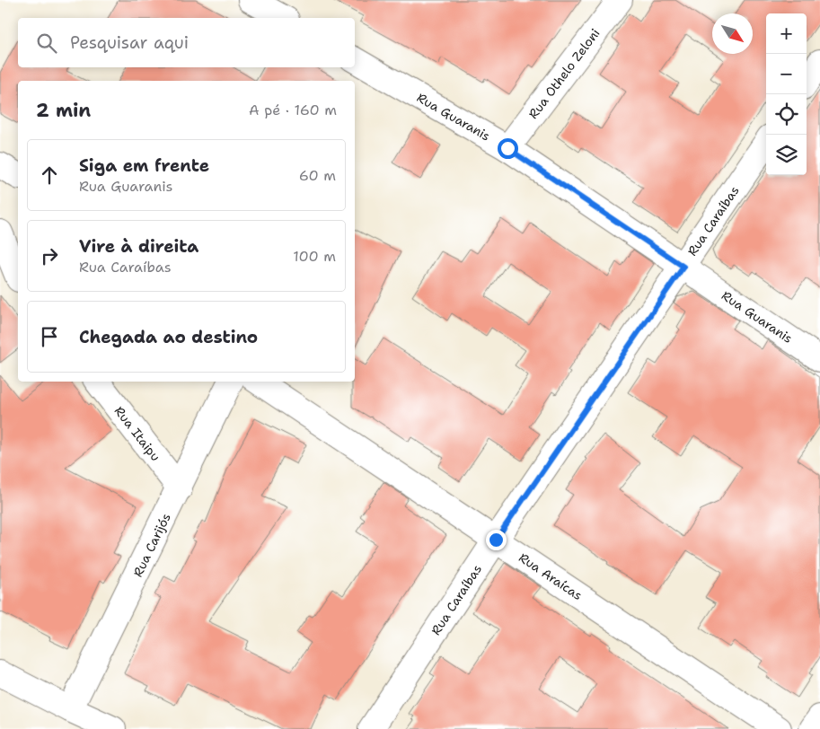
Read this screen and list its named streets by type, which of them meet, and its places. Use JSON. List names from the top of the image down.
{
  "streets": {
    "street": [
      "Rua Othelo Zeloni",
      "Rua Guaranis",
      "Rua Caraíbas",
      "Rua Itaipu",
      "Rua Carijós",
      "Rua Araícas"
    ]
  },
  "crossings": [
    ["Rua Othelo Zeloni", "Rua Guaranis"],
    ["Rua Guaranis", "Rua Caraíbas"],
    ["Rua Caraíbas", "Rua Araícas"],
    ["Rua Itaipu", "Rua Carijós"]
  ],
  "north": "bottom right",
  "page": {
    "map_buttons": ["+", "−"],
    "search": "Pesquisar aqui",
    "heading": ["2 min", "A pé · 160 m"],
    "list": [
      ["Siga em frente", "Rua Guaranis", "60 m"],
      ["Vire à direita", "Rua Caraíbas", "100 m"],
      "Chegada ao destino"
    ]
  }
}
